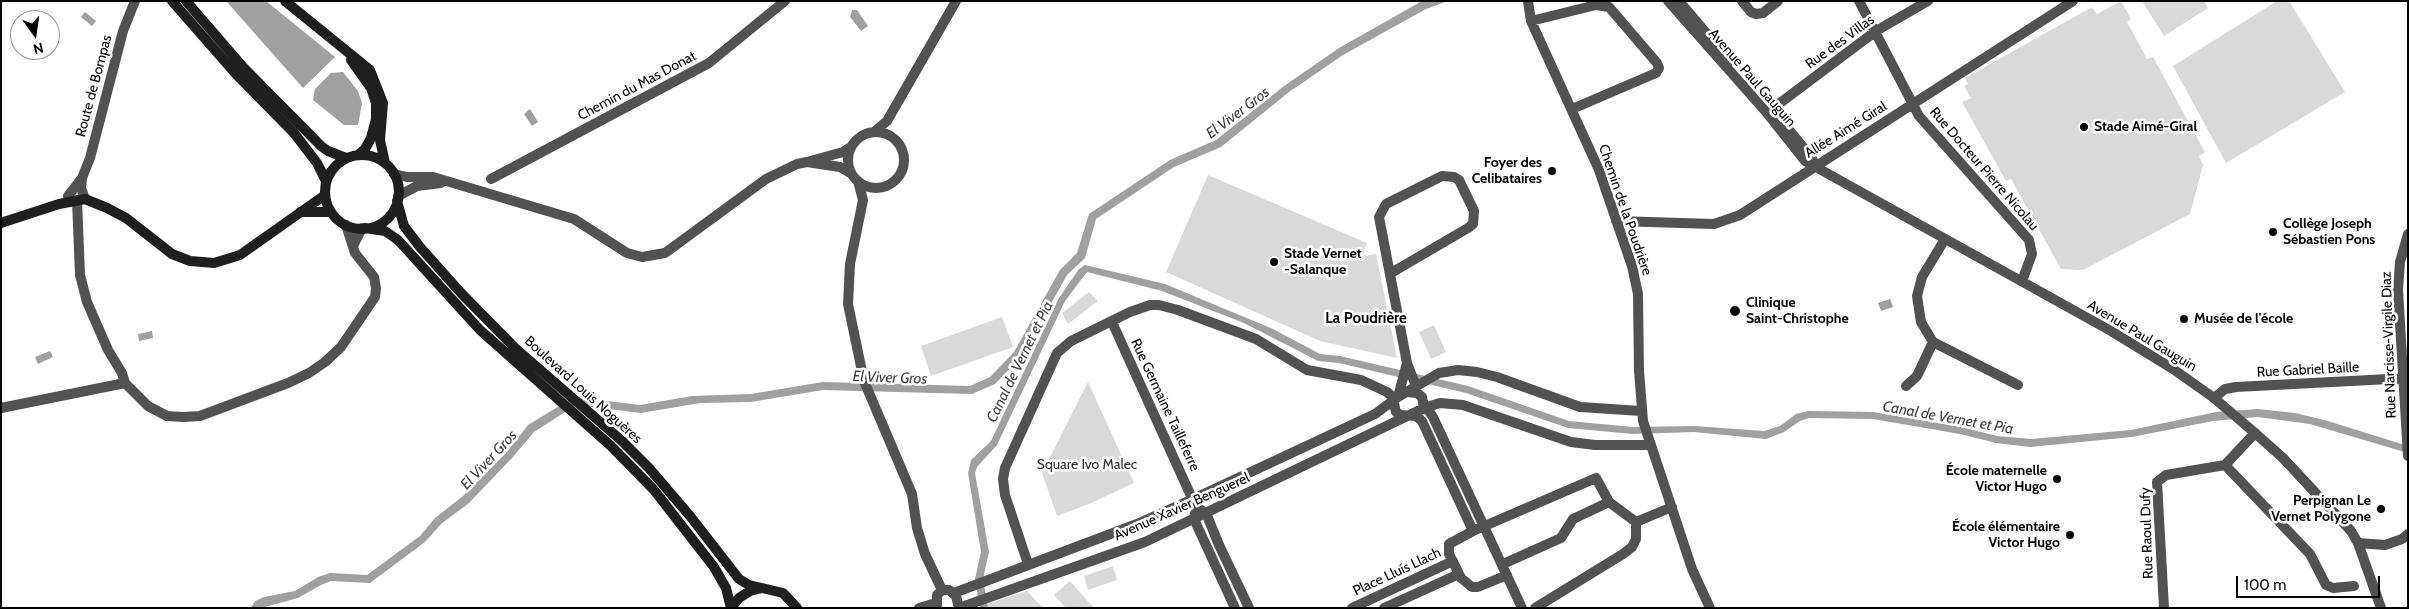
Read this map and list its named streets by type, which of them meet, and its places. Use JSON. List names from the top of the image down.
{
  "streets": {
    "main road": ["Boulevard Louis Noguères"],
    "street": [
      "Rue des Villas",
      "Avenue Paul Gauguin",
      "Route de Bompas",
      "Chemin du Mas Donat",
      "Allée Aimé Giral",
      "Rue Docteur Pierre Nicolau",
      "Chemin de la Poudrière",
      "Rue Narcisse-Virgile Diaz",
      "Rue Gabriel Baille",
      "Rue Germaine Tailleferre",
      "Avenue Xavier Benguerel",
      "Rue Raoul Dufy",
      "Place Lluís Llach"
    ]
  },
  "crossings": [
    ["Rue des Villas", "Avenue Paul Gauguin"],
    ["Rue des Villas", "Rue Docteur Pierre Nicolau"],
    ["Avenue Paul Gauguin", "Allée Aimé Giral"],
    ["Avenue Paul Gauguin", "Rue Docteur Pierre Nicolau"],
    ["Avenue Paul Gauguin", "Rue Gabriel Baille"],
    ["Allée Aimé Giral", "Rue Docteur Pierre Nicolau"],
    ["Allée Aimé Giral", "Chemin de la Poudrière"],
    ["Chemin de la Poudrière", "Avenue Xavier Benguerel"],
    ["Rue Narcisse-Virgile Diaz", "Rue Gabriel Baille"],
    ["Rue Germaine Tailleferre", "Avenue Xavier Benguerel"]
  ],
  "districts": ["La Poudrière"],
  "water": ["El Viver Gros", "Canal de Vernet et Pia"],
  "parks": ["Square Ivo Malec"],
  "places": [
    "Stade Aimé-Giral",
    "Foyer des Celibataires",
    "Collège Joseph Sébastien Pons",
    "Stade Vernet -Salanque",
    "Clinique Saint-Christophe",
    "Musée de l'école",
    "École maternelle Victor Hugo",
    "Perpignan Le Vernet Polygone",
    "École élémentaire Victor Hugo"
  ],
  "scale_bar": "100 m",
  "north": "bottom"
}
